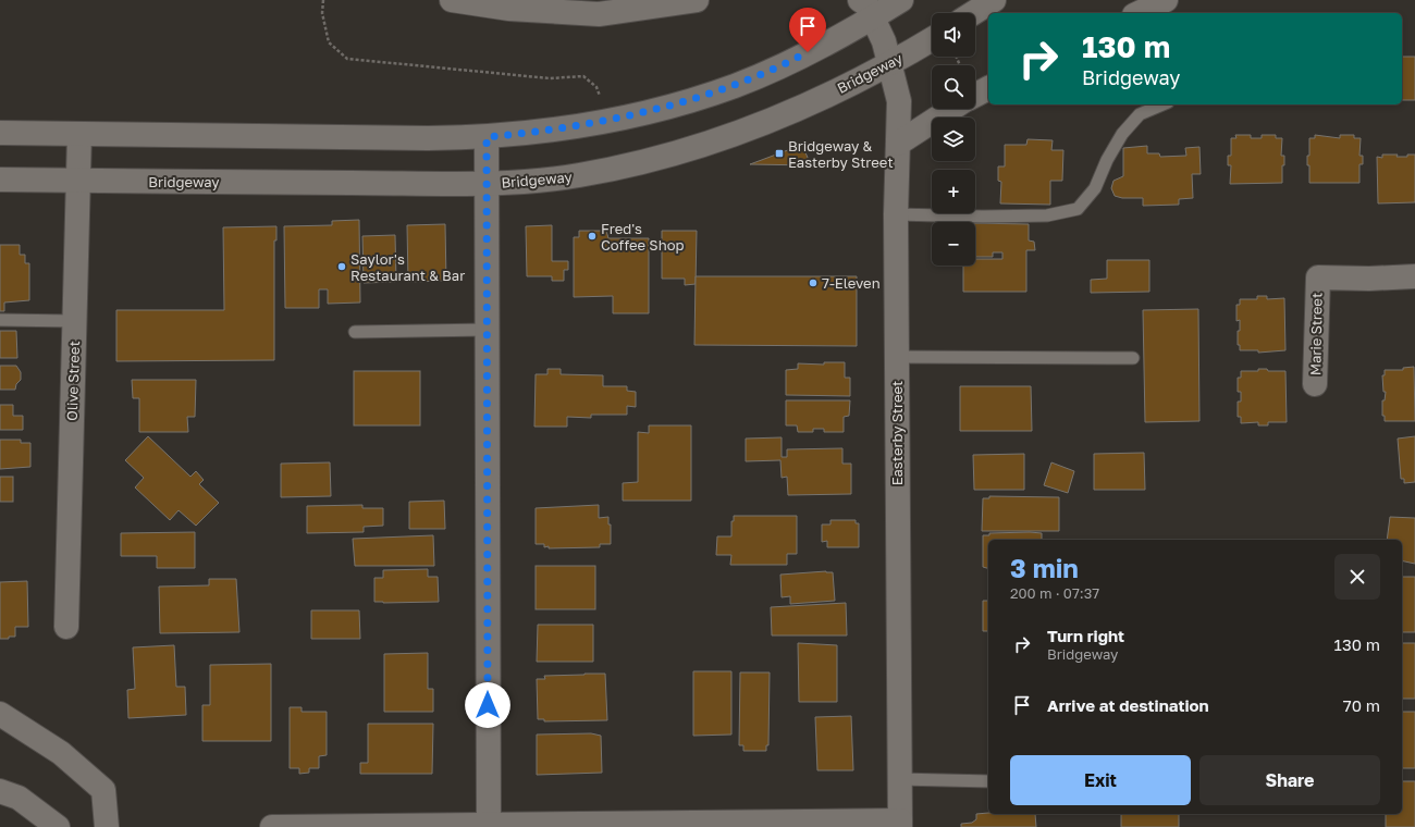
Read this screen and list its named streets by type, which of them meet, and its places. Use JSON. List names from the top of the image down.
{
  "streets": {
    "street": [
      "Bridgeway",
      "Marie Street",
      "Olive Street",
      "Easterby Street"
    ]
  },
  "crossings": [
    ["Bridgeway", "Olive Street"],
    ["Bridgeway", "Easterby Street"]
  ],
  "places": {
    "transit": ["Bridgeway & Easterby Street"],
    "other": ["Fred's Coffee Shop", "Saylor's Restaurant & Bar", "7-Eleven"]
  },
  "page": {
    "map_buttons": ["+", "−"],
    "turn": ["130 m", "Bridgeway"],
    "heading": ["3 min", "200 m · 07:37"],
    "list": [
      {
        "name": "Turn right",
        "note": "Bridgeway",
        "value": "130 m"
      },
      {
        "name": "Arrive at destination",
        "value": "70 m"
      }
    ],
    "buttons": ["Exit", "Share"]
  }
}
